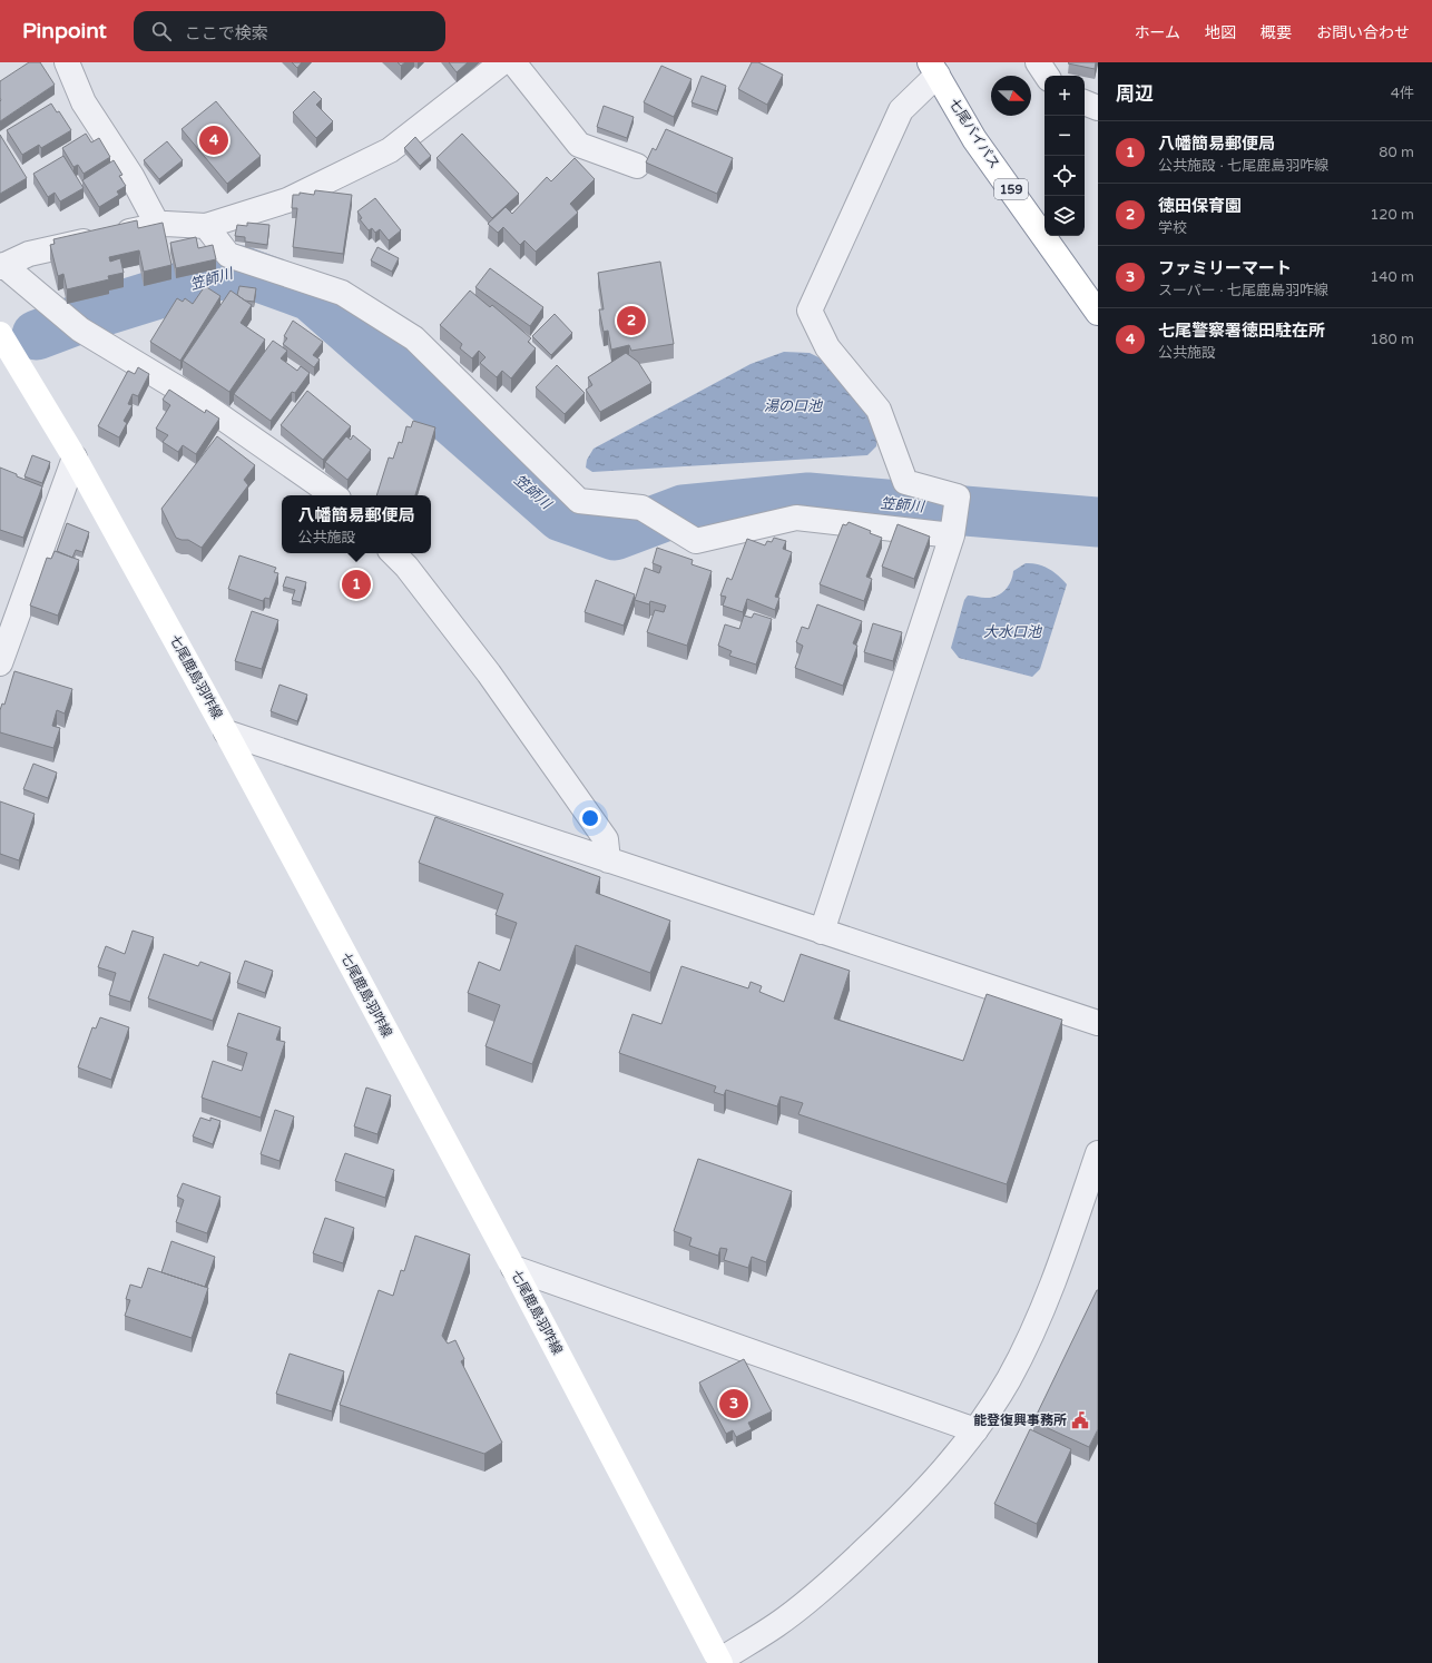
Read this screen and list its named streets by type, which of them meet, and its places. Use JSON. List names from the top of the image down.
{
  "streets": {
    "main road": ["七尾バイパス", "159", "七尾鹿島羽咋線"]
  },
  "water": ["笠師川", "湯の口池", "大水口池"],
  "places": {
    "public building": ["能登復興事務所"]
  },
  "north": "right",
  "page": {
    "header": "Pinpoint",
    "search": "ここで検索",
    "nav": [
      "ホーム",
      "地図",
      "概要",
      "お問い合わせ"
    ],
    "heading": ["周辺", "4件"],
    "map_buttons": ["+", "−"],
    "list": [
      {
        "mark": "1",
        "name": "八幡簡易郵便局",
        "note": "公共施設 · 七尾鹿島羽咋線",
        "value": "80 m"
      },
      {
        "mark": "2",
        "name": "徳田保育園",
        "note": "学校",
        "value": "120 m"
      },
      {
        "mark": "3",
        "name": "ファミリーマート",
        "note": "スーパー · 七尾鹿島羽咋線",
        "value": "140 m"
      },
      {
        "mark": "4",
        "name": "七尾警察署徳田駐在所",
        "note": "公共施設",
        "value": "180 m"
      }
    ],
    "pins": [
      "4",
      "2",
      "1",
      "3"
    ],
    "popup": ["八幡簡易郵便局", "公共施設"]
  }
}
